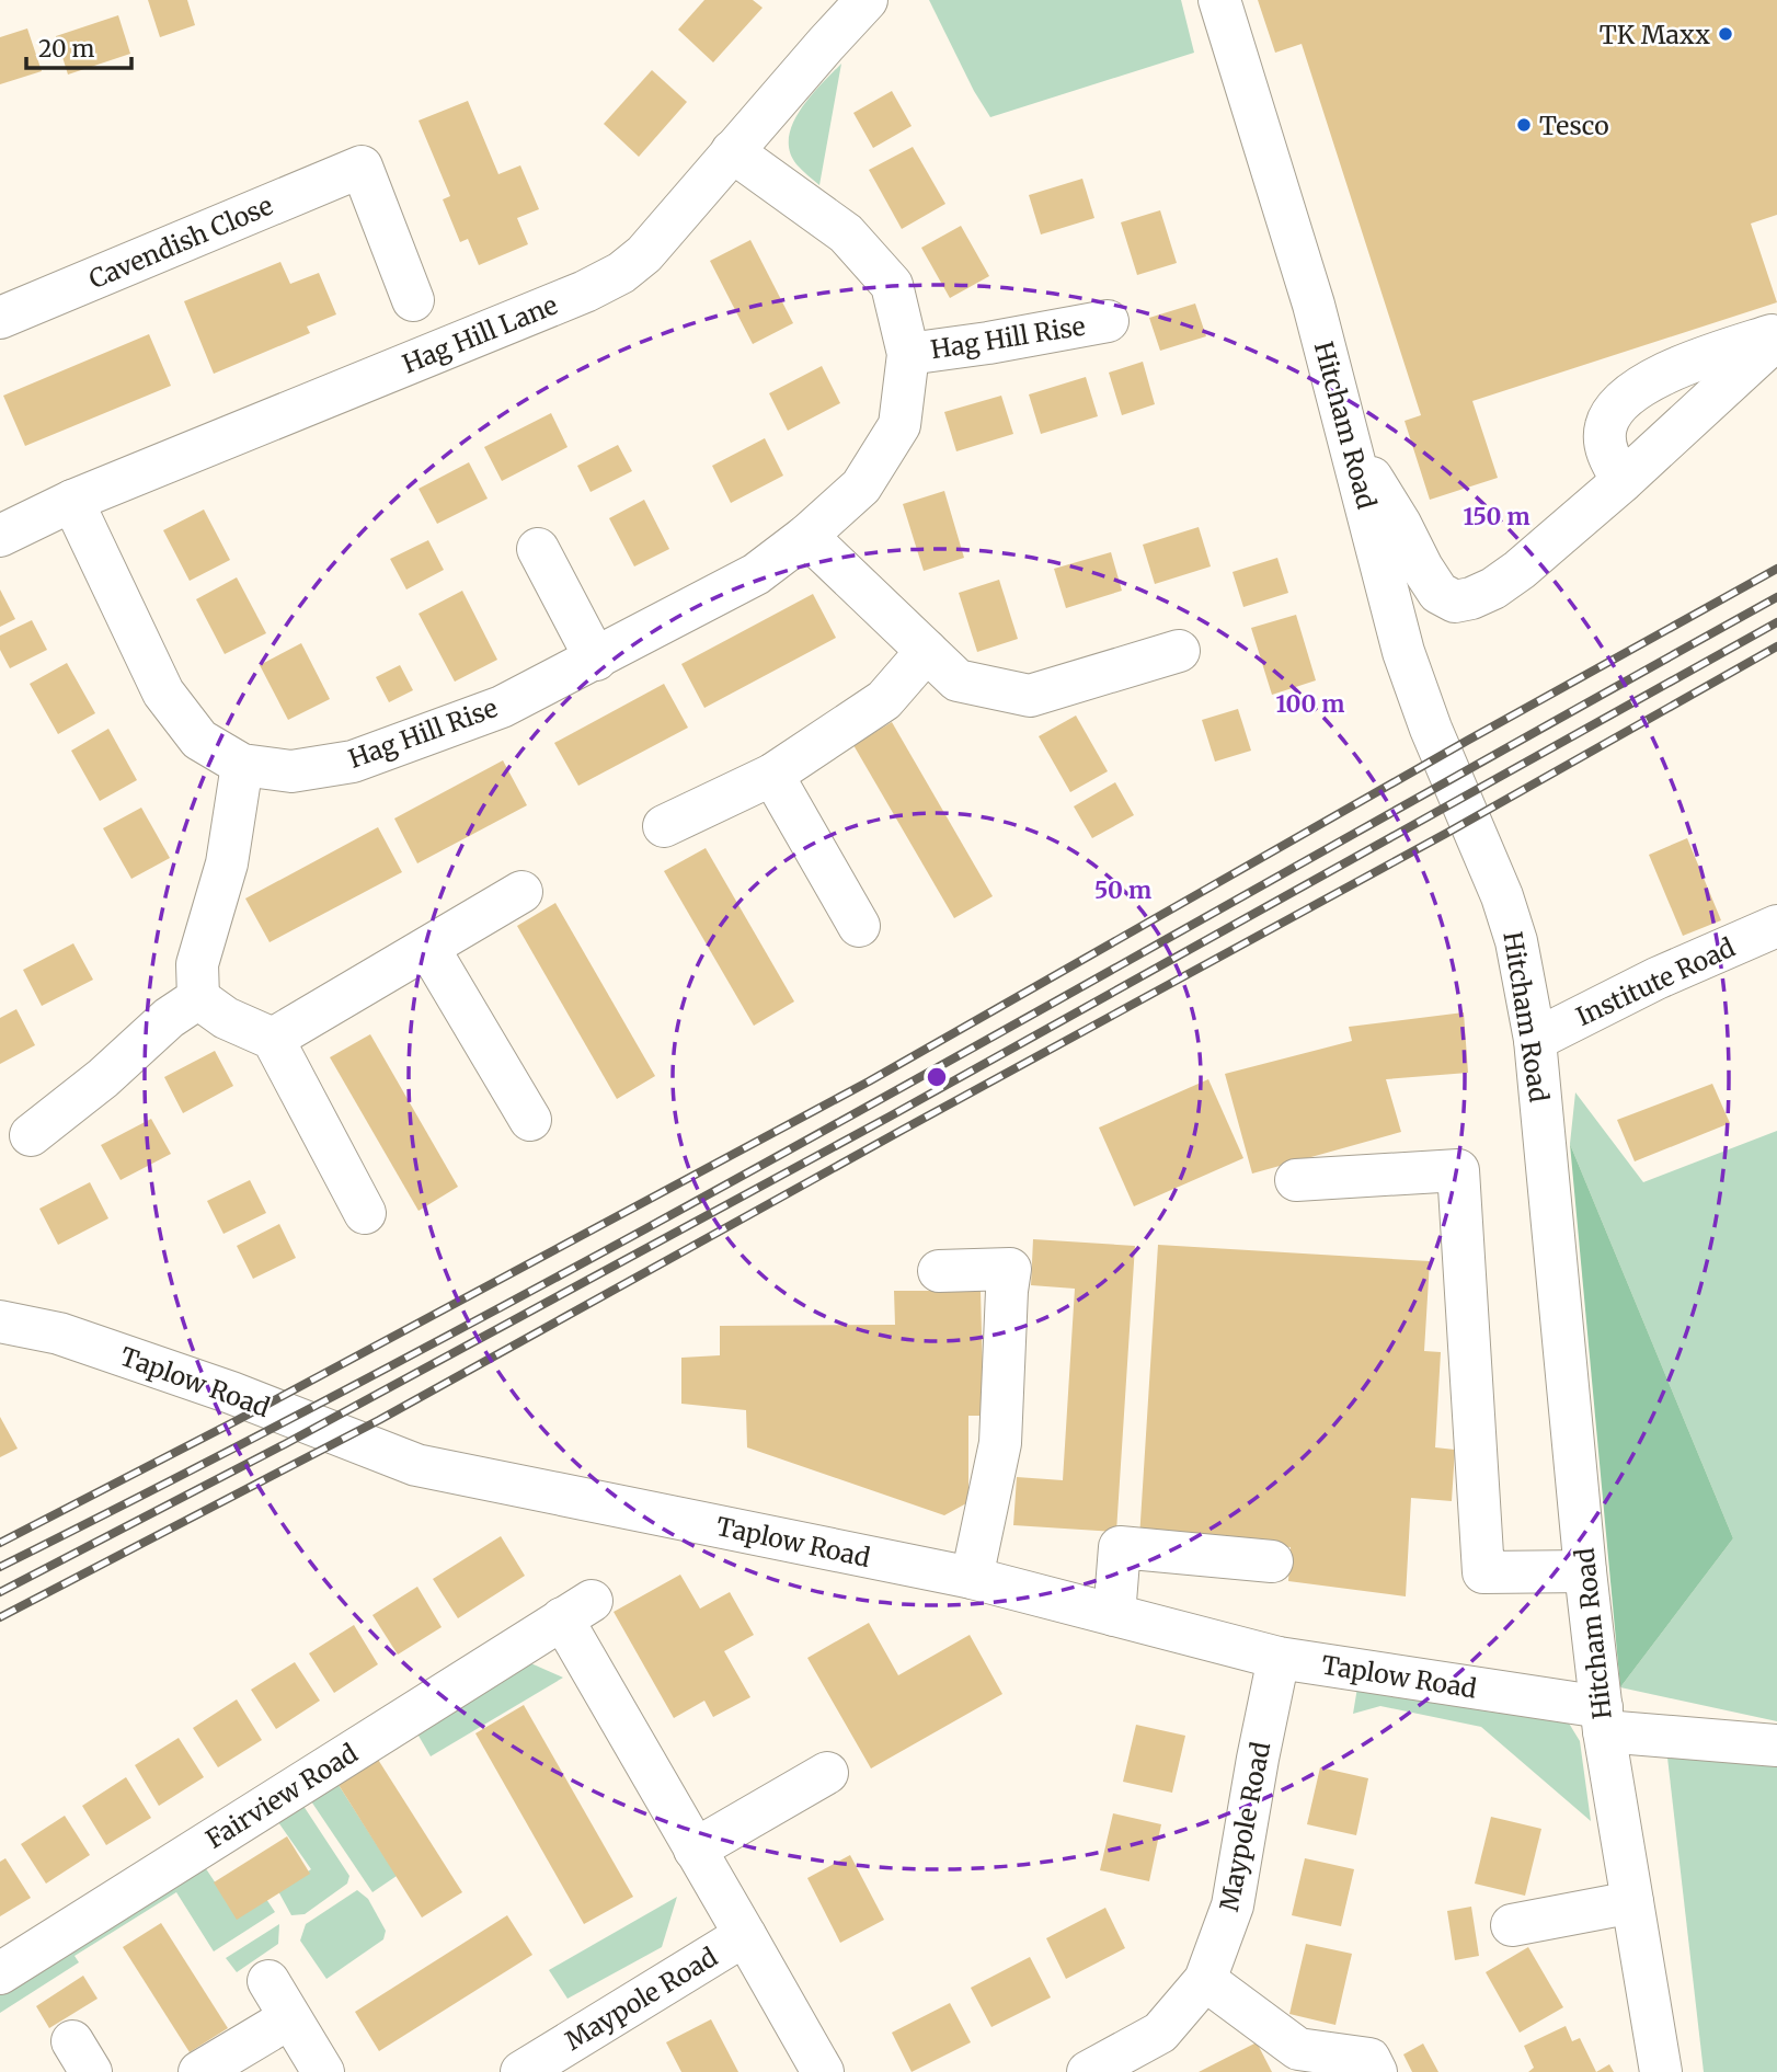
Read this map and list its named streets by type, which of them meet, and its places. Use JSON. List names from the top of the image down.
{
  "streets": {
    "street": [
      "Cavendish Close",
      "Hag Hill Lane",
      "Hag Hill Rise",
      "Hitcham Road",
      "Institute Road",
      "Taplow Road",
      "Fairview Road",
      "Maypole Road"
    ]
  },
  "crossings": [
    ["Hag Hill Lane", "Hag Hill Rise"],
    ["Hitcham Road", "Institute Road"],
    ["Hitcham Road", "Taplow Road"],
    ["Taplow Road", "Maypole Road"],
    ["Fairview Road", "Maypole Road"]
  ],
  "places": ["TK Maxx", "Tesco"],
  "scale_bar": "20 m",
  "rings": ["150 m", "100 m", "50 m"]
}
